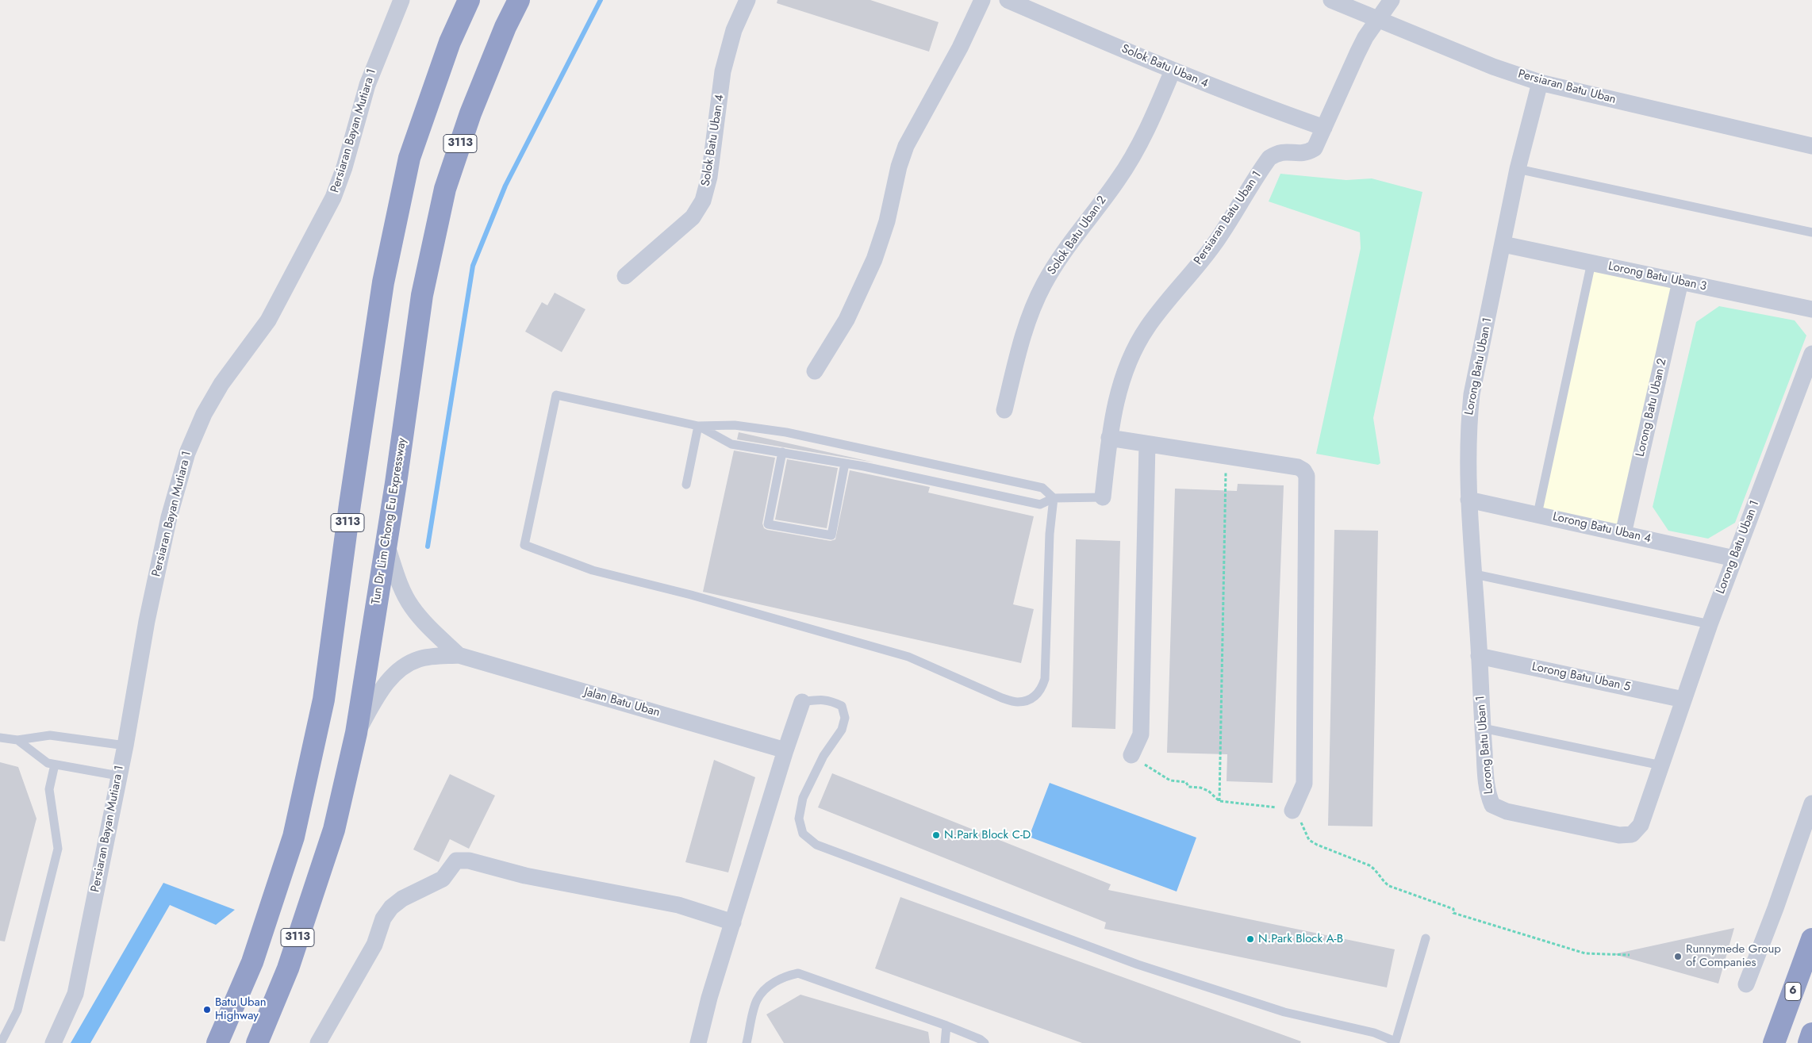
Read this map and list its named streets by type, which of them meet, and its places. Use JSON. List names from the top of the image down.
{
  "streets": {
    "highway": ["3113", "Tun Dr Lim Chong Eu Expressway", "6"],
    "street": [
      "Solok Batu Uban 4",
      "Persiaran Batu Uban",
      "Persiaran Bayan Mutiara 1",
      "Persiaran Batu Uban 1",
      "Solok Batu Uban 2",
      "Lorong Batu Uban 3",
      "Lorong Batu Uban 1",
      "Lorong Batu Uban 2",
      "Lorong Batu Uban 4",
      "Lorong Batu Uban 5",
      "Jalan Batu Uban"
    ]
  },
  "crossings": [
    ["Solok Batu Uban 4", "Persiaran Batu Uban 1"],
    ["Solok Batu Uban 4", "Solok Batu Uban 2"],
    ["Persiaran Batu Uban", "Persiaran Batu Uban 1"],
    ["Persiaran Batu Uban", "Lorong Batu Uban 1"],
    ["Lorong Batu Uban 3", "Lorong Batu Uban 1"],
    ["Lorong Batu Uban 3", "Lorong Batu Uban 2"],
    ["Lorong Batu Uban 1", "Lorong Batu Uban 4"],
    ["Lorong Batu Uban 1", "Lorong Batu Uban 5"],
    ["Lorong Batu Uban 2", "Lorong Batu Uban 4"],
    ["Tun Dr Lim Chong Eu Expressway", "Jalan Batu Uban"]
  ],
  "places": [
    "N.Park Block C-D",
    "N.Park Block A-B",
    "Runnymede Group of Companies",
    "Batu Uban Highway"
  ]
}
